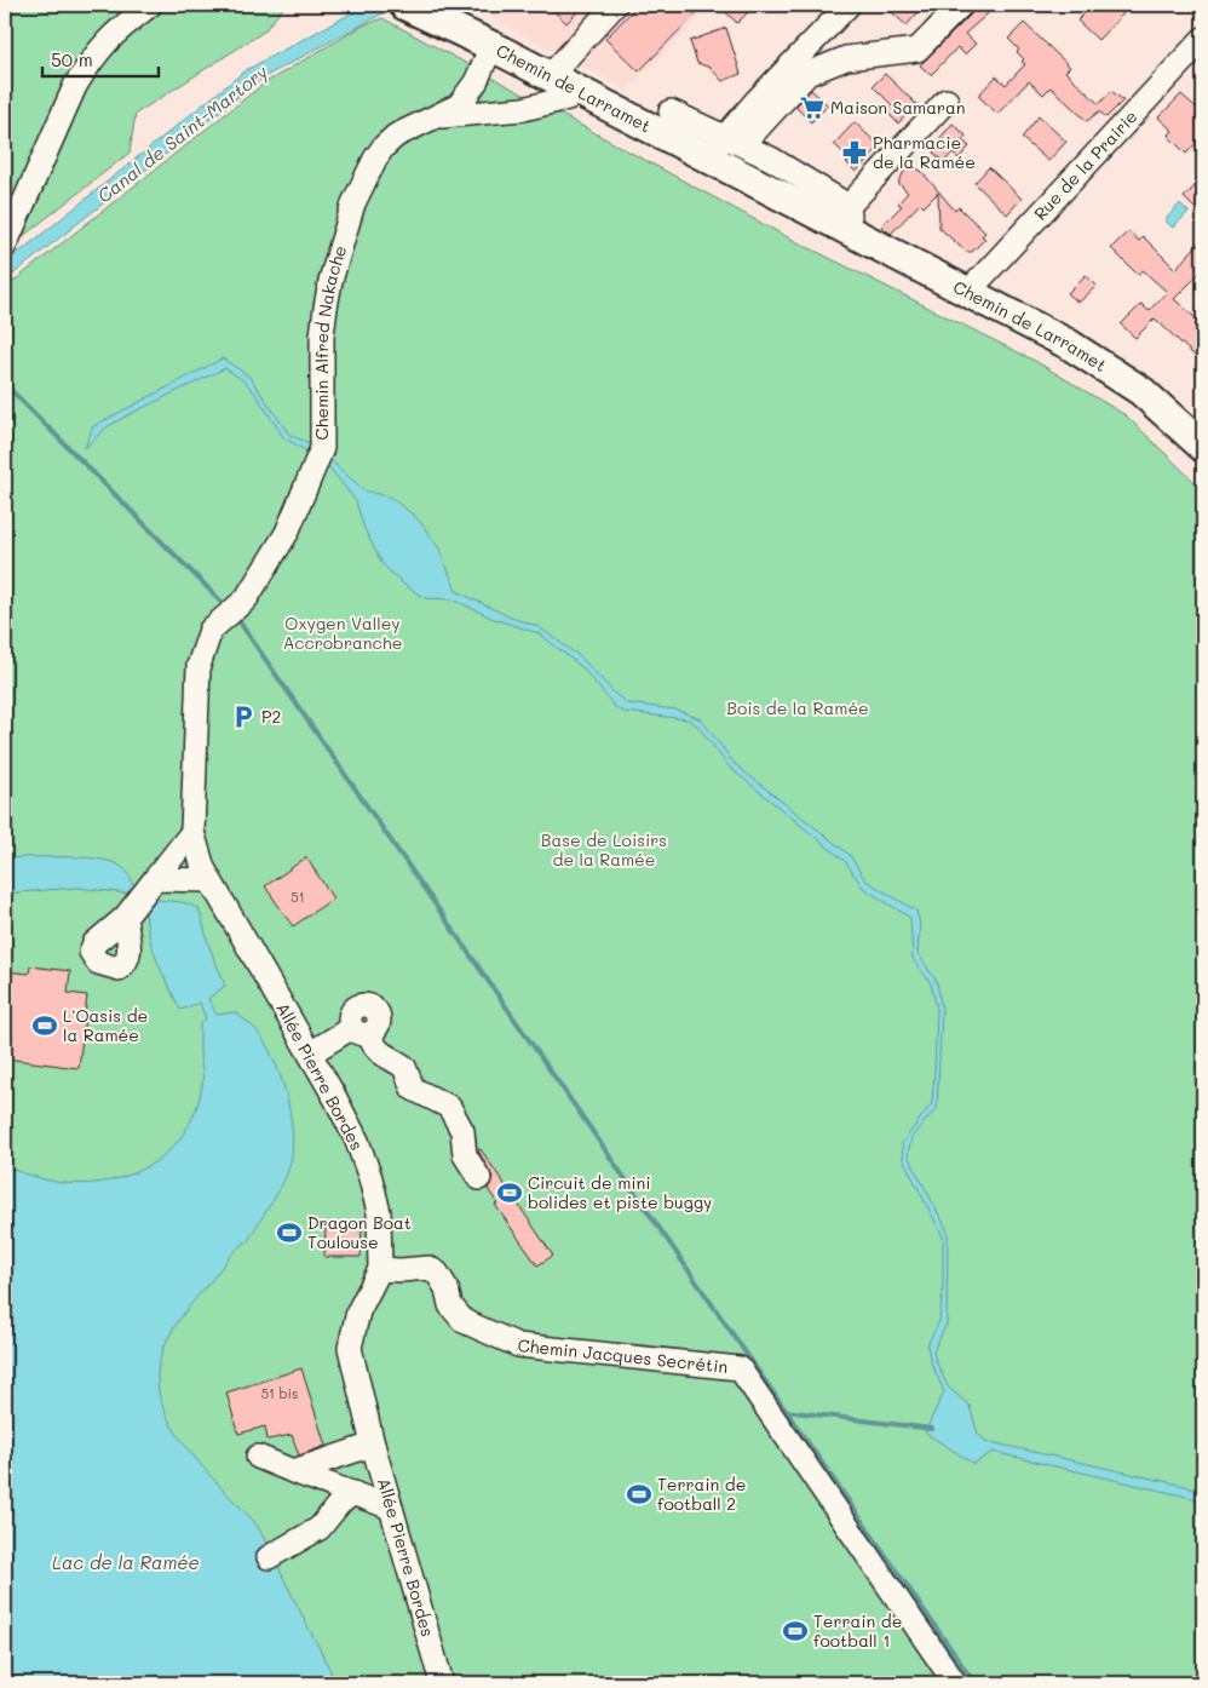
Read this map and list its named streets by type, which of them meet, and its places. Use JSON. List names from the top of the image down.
{
  "streets": {
    "main road": ["Chemin de Larramet"],
    "street": [
      "Rue de la Prairie",
      "Chemin Alfred Nakache",
      "Allée Pierre Bordes",
      "Chemin Jacques Secrétin"
    ]
  },
  "crossings": [
    ["Chemin de Larramet", "Rue de la Prairie"],
    ["Chemin de Larramet", "Chemin Alfred Nakache"],
    ["Chemin Alfred Nakache", "Allée Pierre Bordes"],
    ["Allée Pierre Bordes", "Chemin Jacques Secrétin"]
  ],
  "water": ["Canal de Saint-Martory", "Lac de la Ramée"],
  "parks": ["Oxygen Valley Accrobranche", "Bois de la Ramée", "Base de Loisirs de la Ramée"],
  "places": {
    "supermarket": ["Maison Samaran"],
    "pharmacy": ["Pharmacie de la Ramée"],
    "parking": ["P2"],
    "sports": [
      "L'Oasis de la Ramée",
      "Circuit de mini bolides et piste buggy",
      "Dragon Boat Toulouse",
      "Terrain de football 2",
      "Terrain de football 1"
    ]
  },
  "house_numbers": ["51", "51 bis"],
  "scale_bar": "50 m"
}
